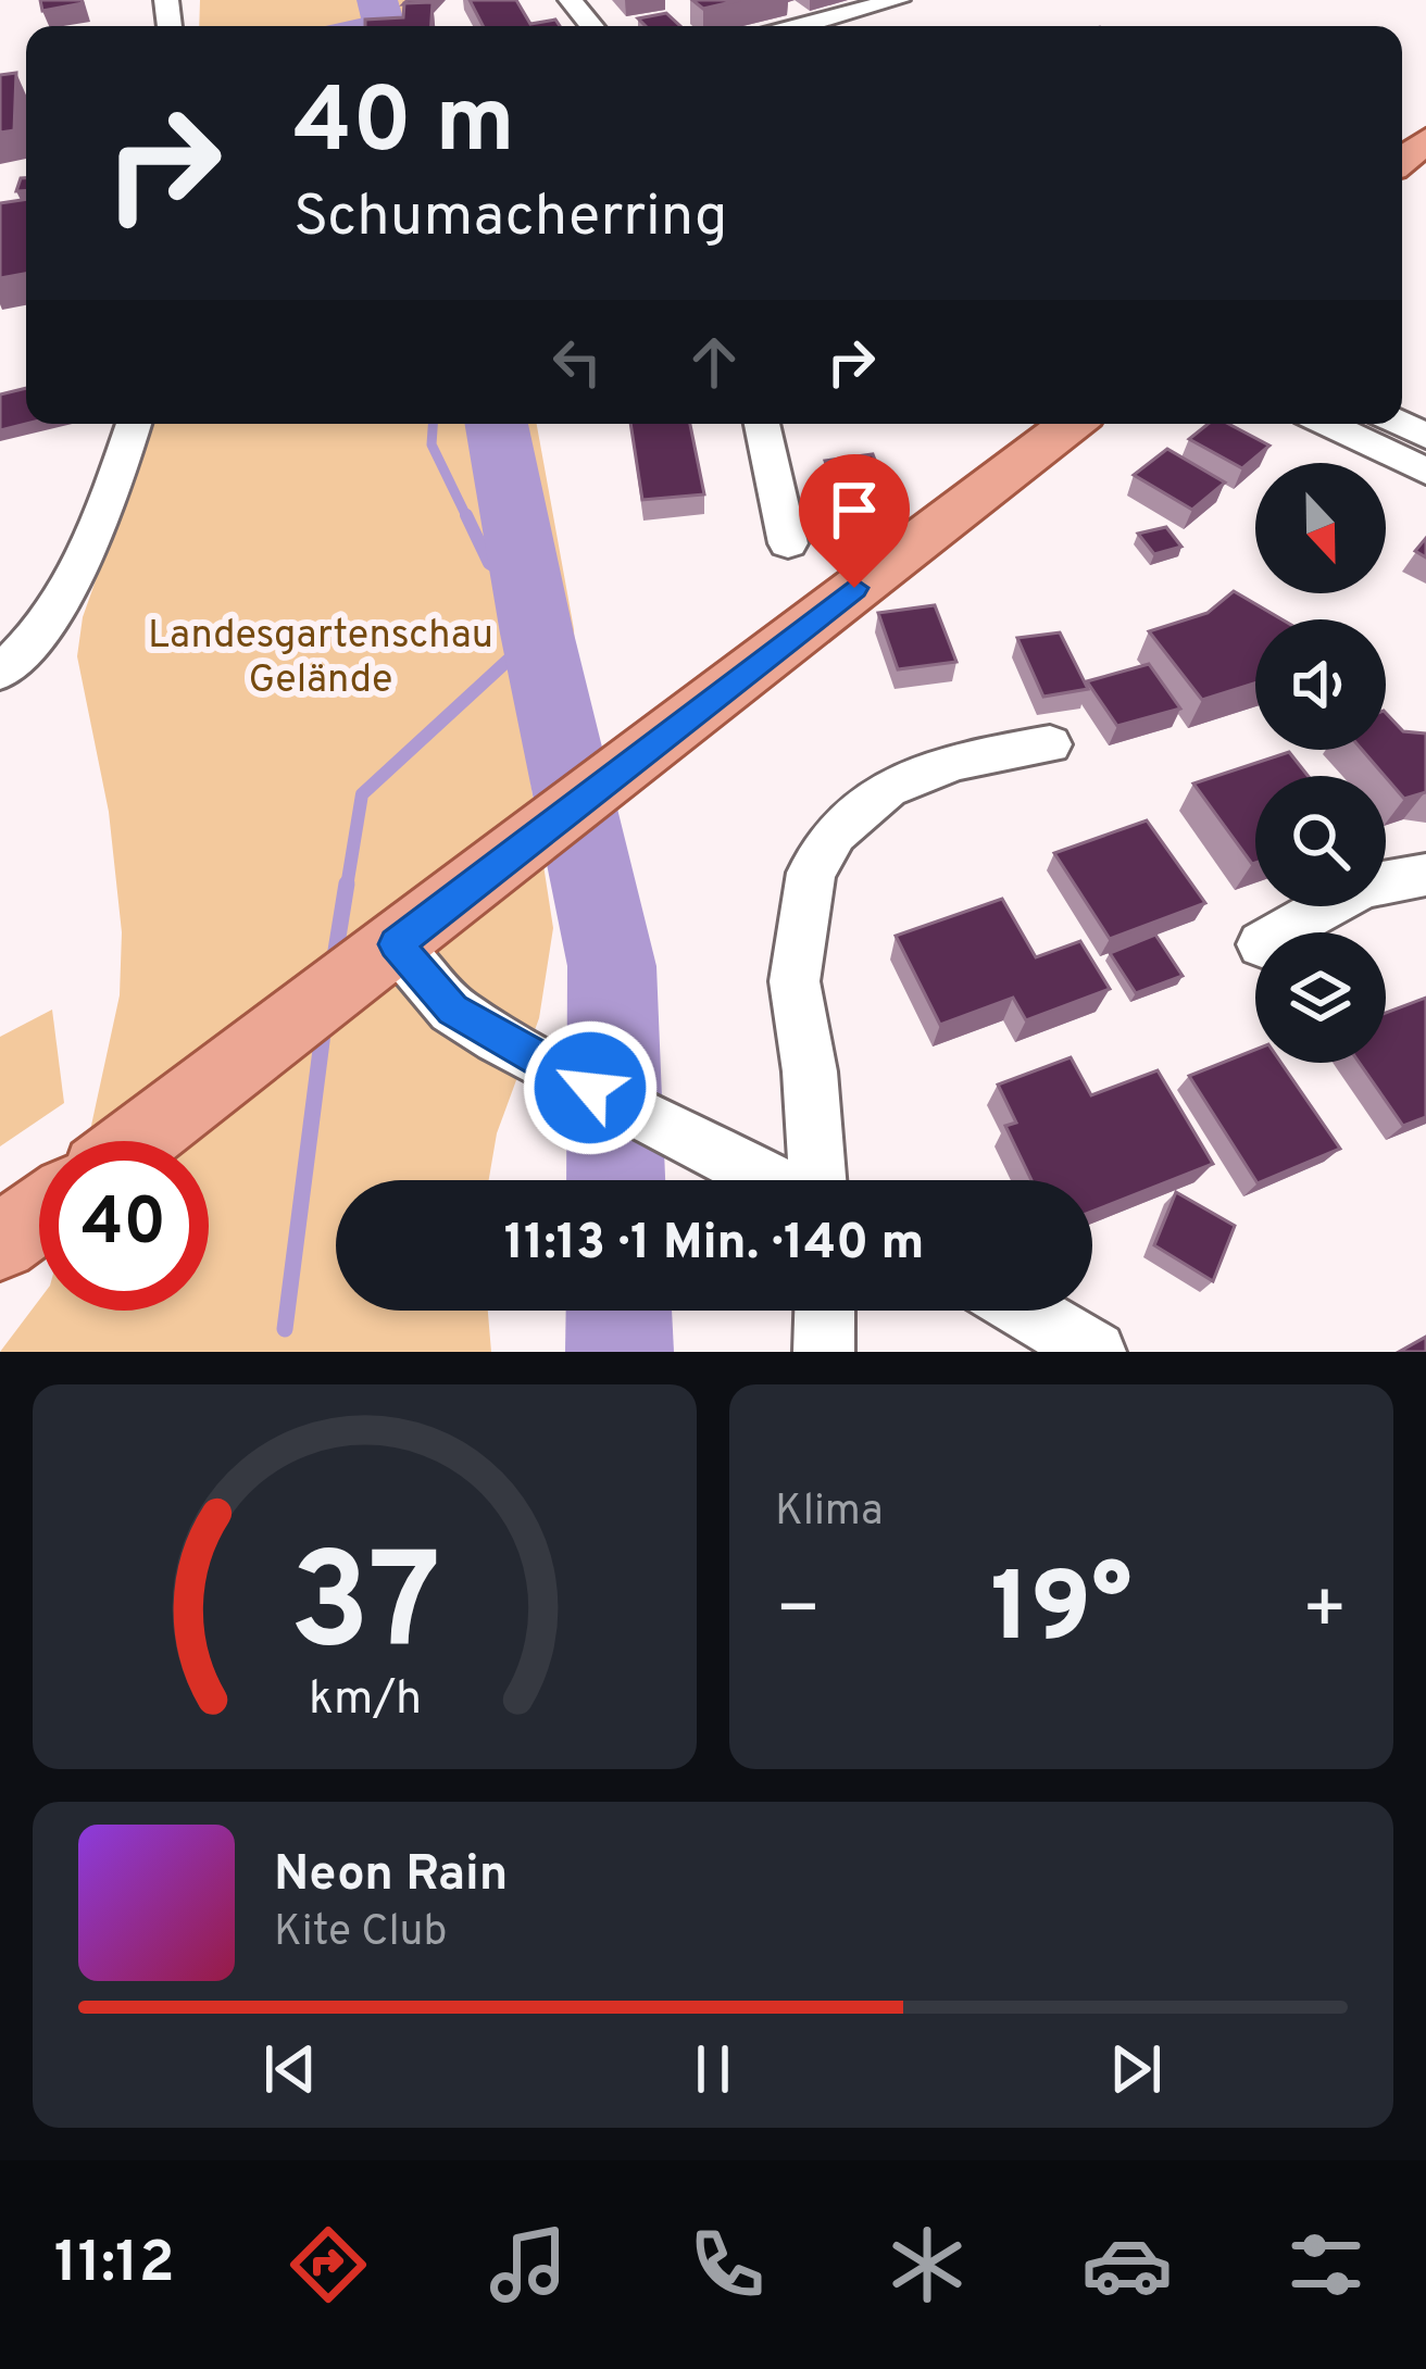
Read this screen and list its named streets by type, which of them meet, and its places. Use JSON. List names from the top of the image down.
{
  "parks": ["Landesgartenschau Gelände"],
  "north": "bottom",
  "page": {
    "turn": ["40 m", "Schumacherring"],
    "limit": "40",
    "trip": "11:13 · 1 Min. · 140 m",
    "tile": "Klima",
    "heat": ["−", "19°", "+"],
    "song": ["Neon Rain", "Kite Club"],
    "tabs": "11:12",
    "gauge": ["37", "km/h"]
  }
}
